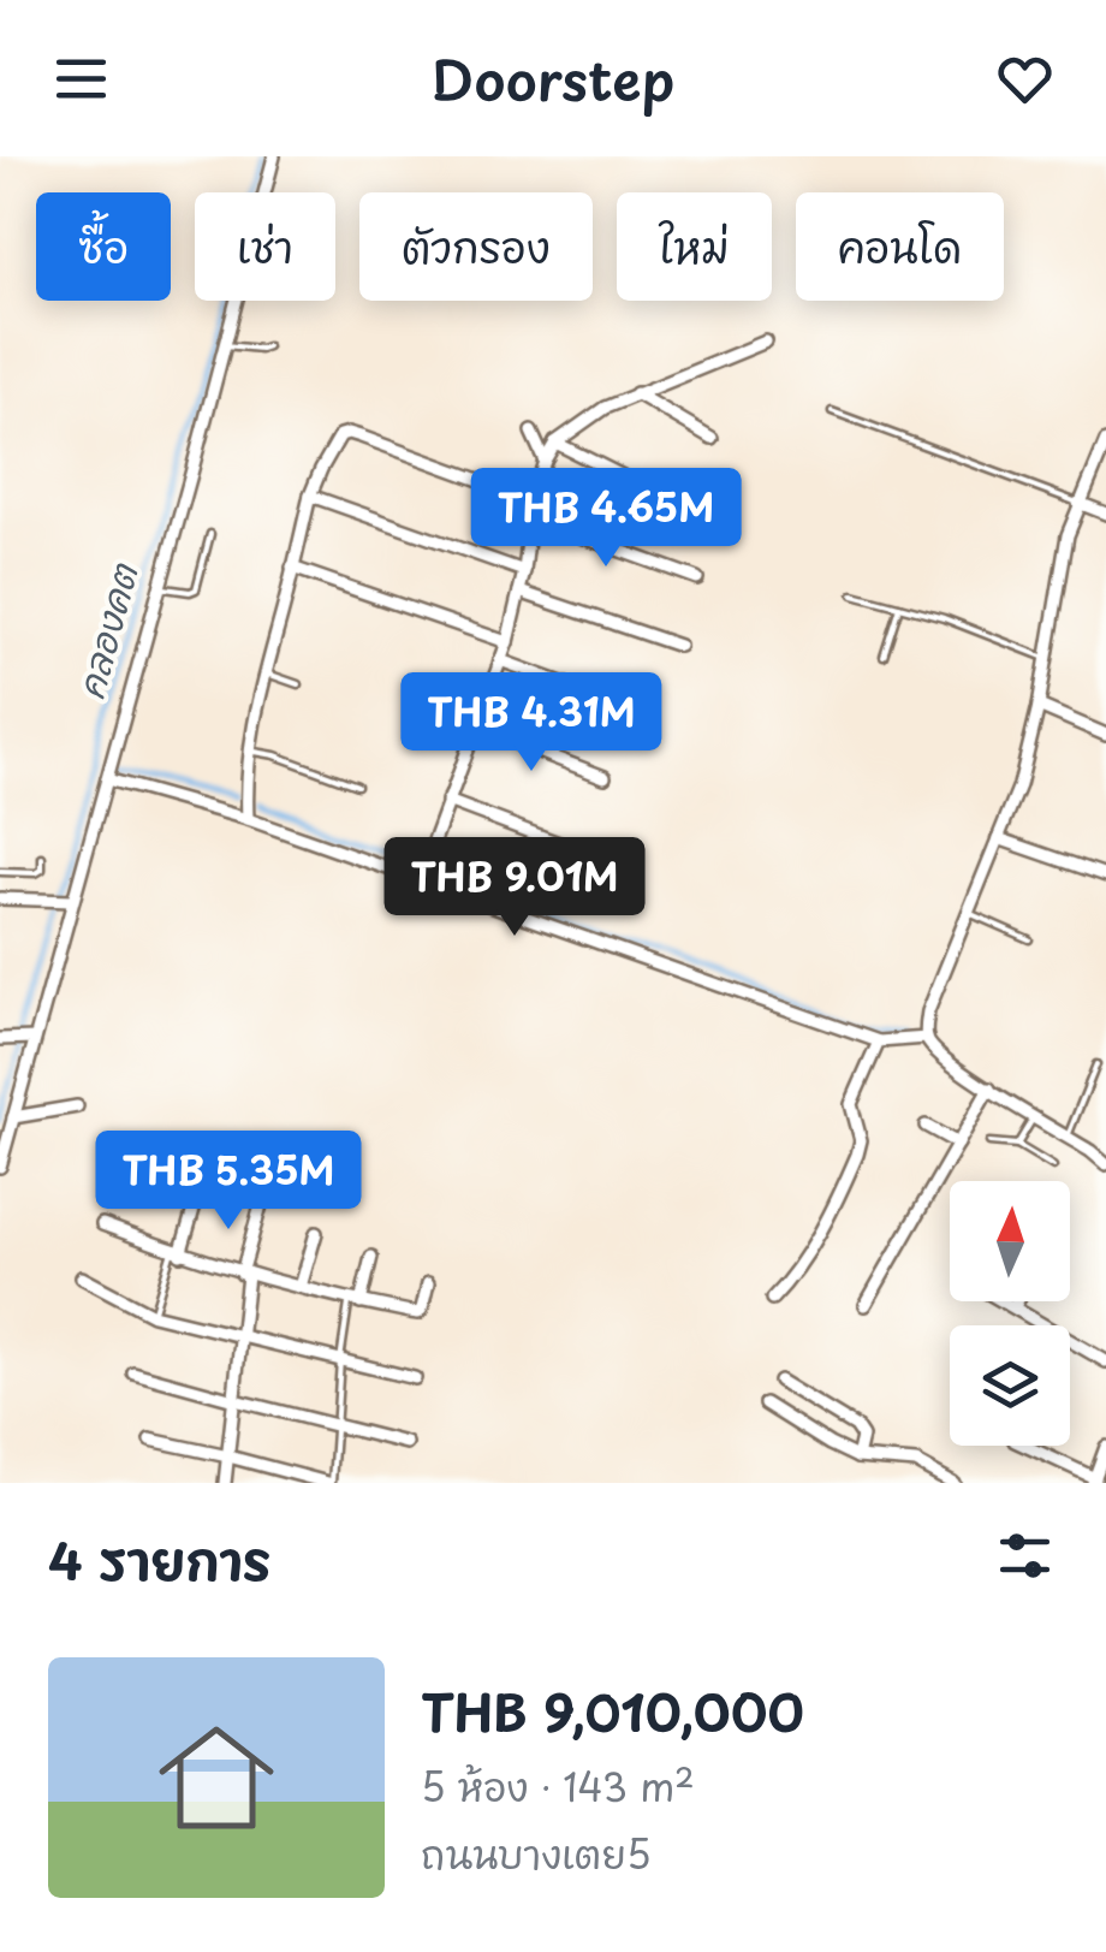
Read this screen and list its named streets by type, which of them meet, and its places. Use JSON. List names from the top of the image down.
{
  "water": ["คลองคต"],
  "north": "top",
  "page": {
    "header": "Doorstep",
    "chip": [
      "ซื้อ",
      "เช่า",
      "ตัวกรอง",
      "ใหม่",
      "คอนโด"
    ],
    "price": [
      "THB 4.65M",
      "THB 4.31M",
      "THB 9.01M",
      "THB 5.35M"
    ],
    "heading": "4 รายการ",
    "list": [
      {
        "name": "THB 9,010,000",
        "note": "5 ห้อง · 143 m² · ถนนบางเตย5"
      }
    ]
  }
}
